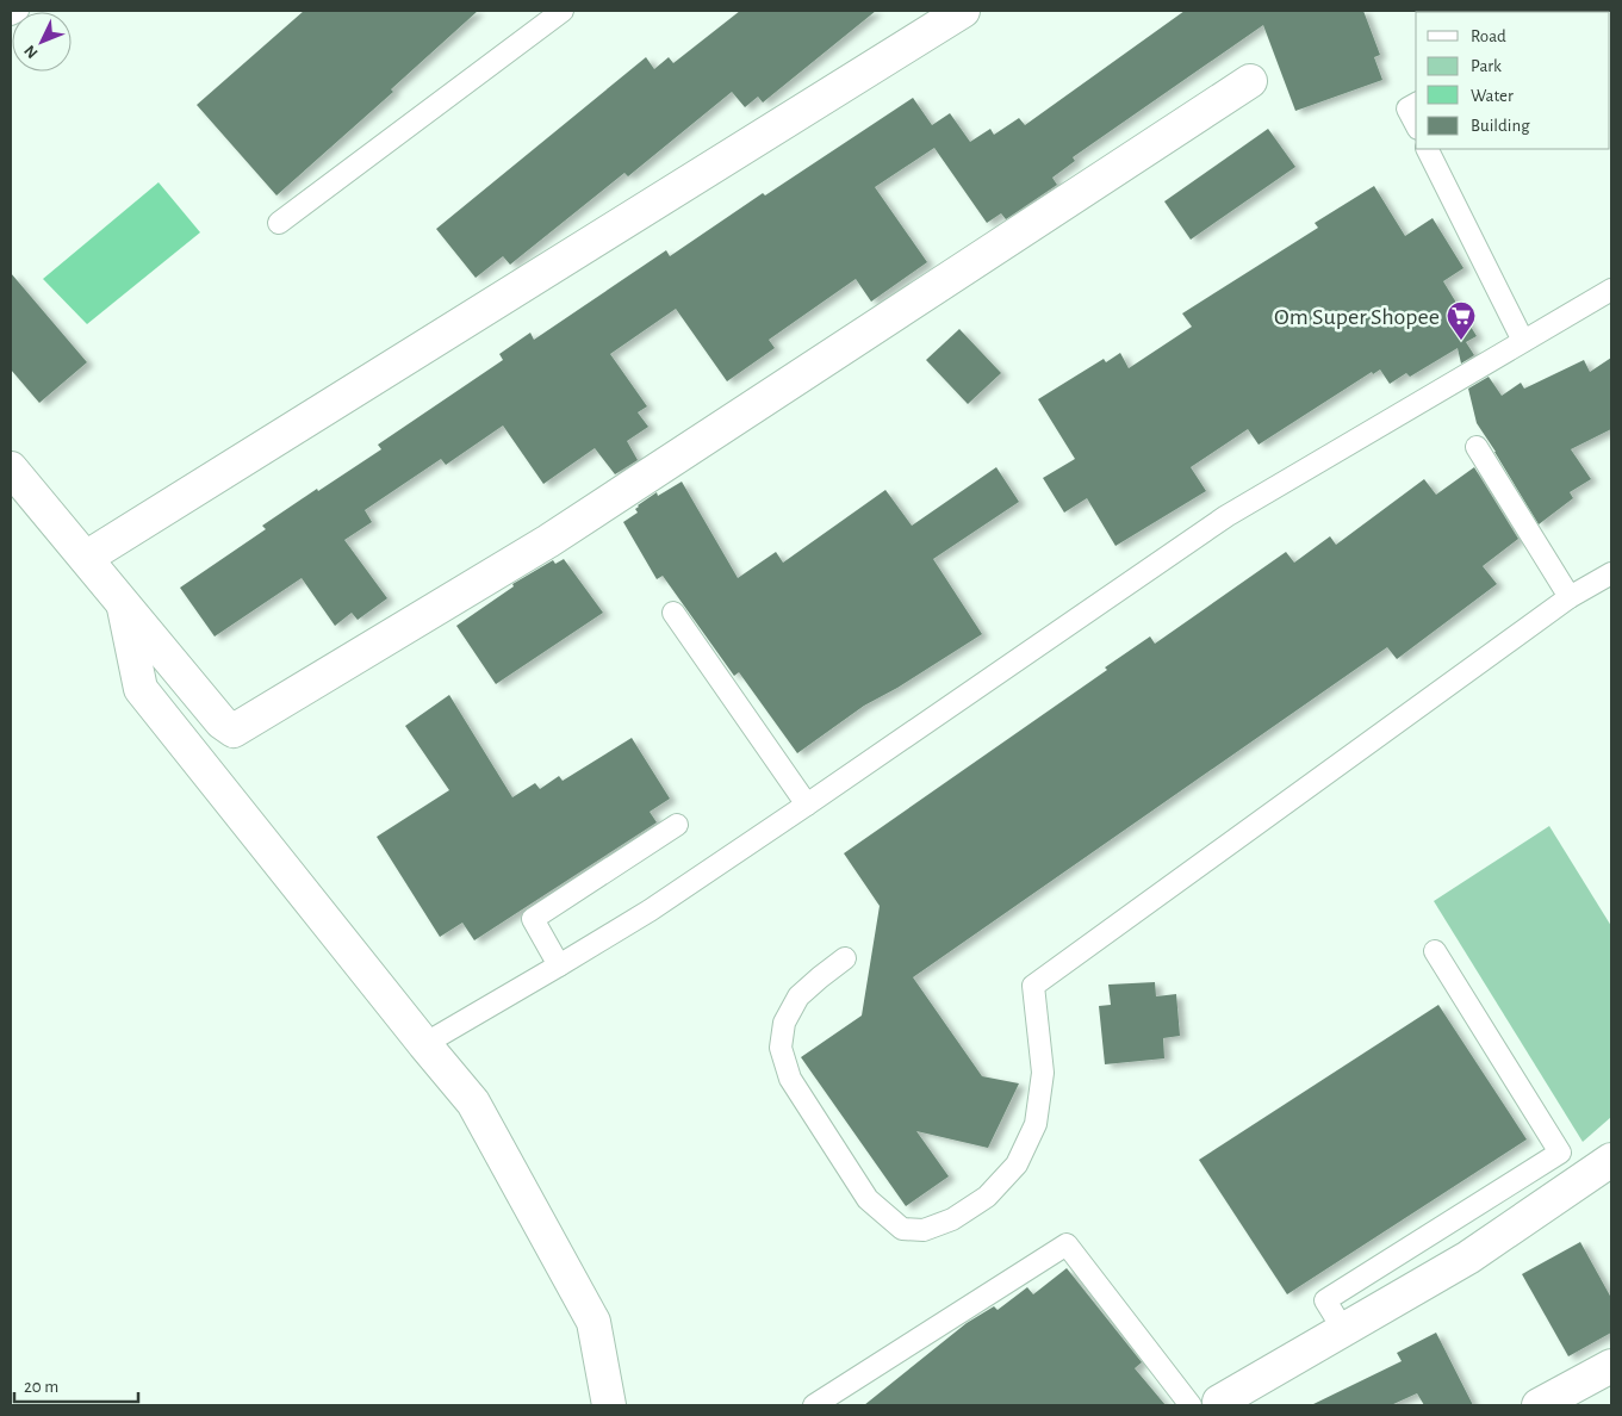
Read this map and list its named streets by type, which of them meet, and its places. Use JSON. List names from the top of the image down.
{
  "places": {
    "supermarket": ["Om Super Shopee"]
  },
  "legend": [
    "Road",
    "Park",
    "Water",
    "Building"
  ],
  "scale_bar": "20 m",
  "north": "bottom left"
}
